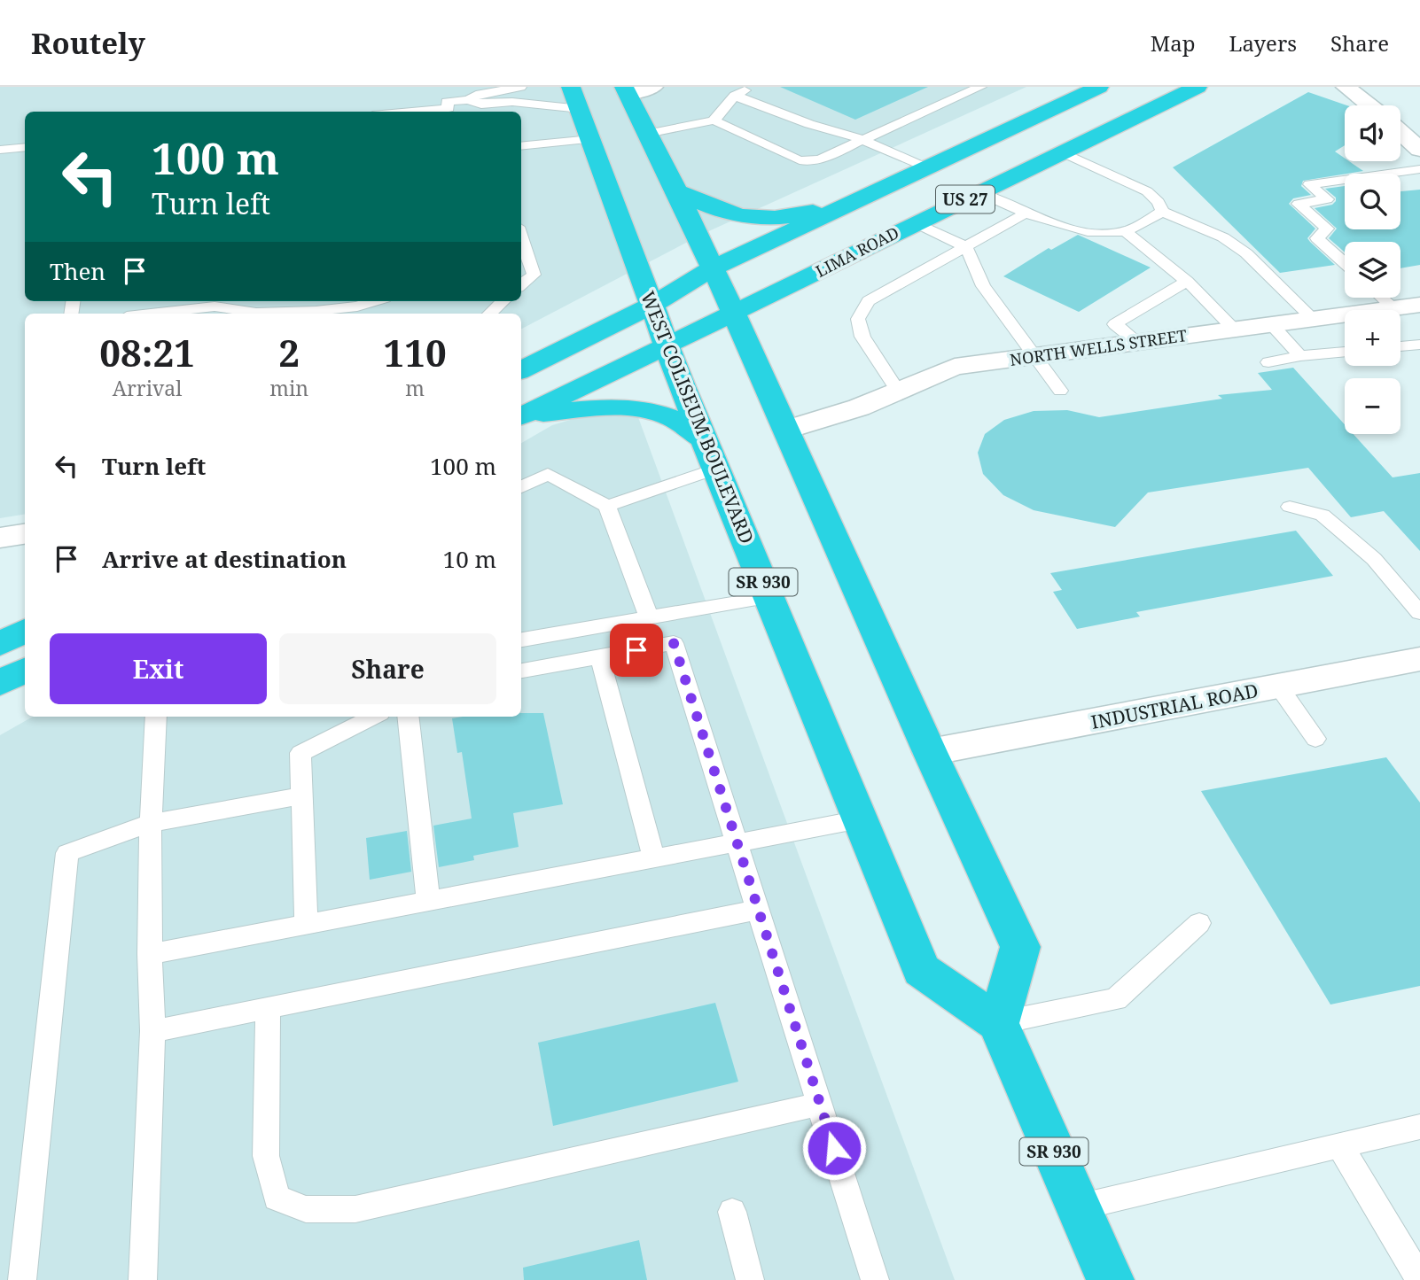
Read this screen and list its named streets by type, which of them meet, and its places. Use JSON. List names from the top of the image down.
{
  "streets": {
    "highway": [
      "US 27",
      "LIMA ROAD",
      "WEST COLISEUM BOULEVARD",
      "SR 930"
    ],
    "street": ["NORTH WELLS STREET", "INDUSTRIAL ROAD"]
  },
  "crossings": [
    ["US 27", "WEST COLISEUM BOULEVARD"],
    ["LIMA ROAD", "WEST COLISEUM BOULEVARD"],
    ["WEST COLISEUM BOULEVARD", "SR 930"]
  ],
  "page": {
    "header": "Routely",
    "nav": ["Map", "Layers", "Share"],
    "map_buttons": ["+", "−"],
    "turn": ["100 m", "Turn left"],
    "then": "Then",
    "eta": [
      "08:21",
      "Arrival",
      "2",
      "min",
      "110",
      "m"
    ],
    "list": [
      {
        "name": "Turn left",
        "value": "100 m"
      },
      {
        "name": "Arrive at destination",
        "value": "10 m"
      }
    ],
    "buttons": ["Exit", "Share"]
  }
}
